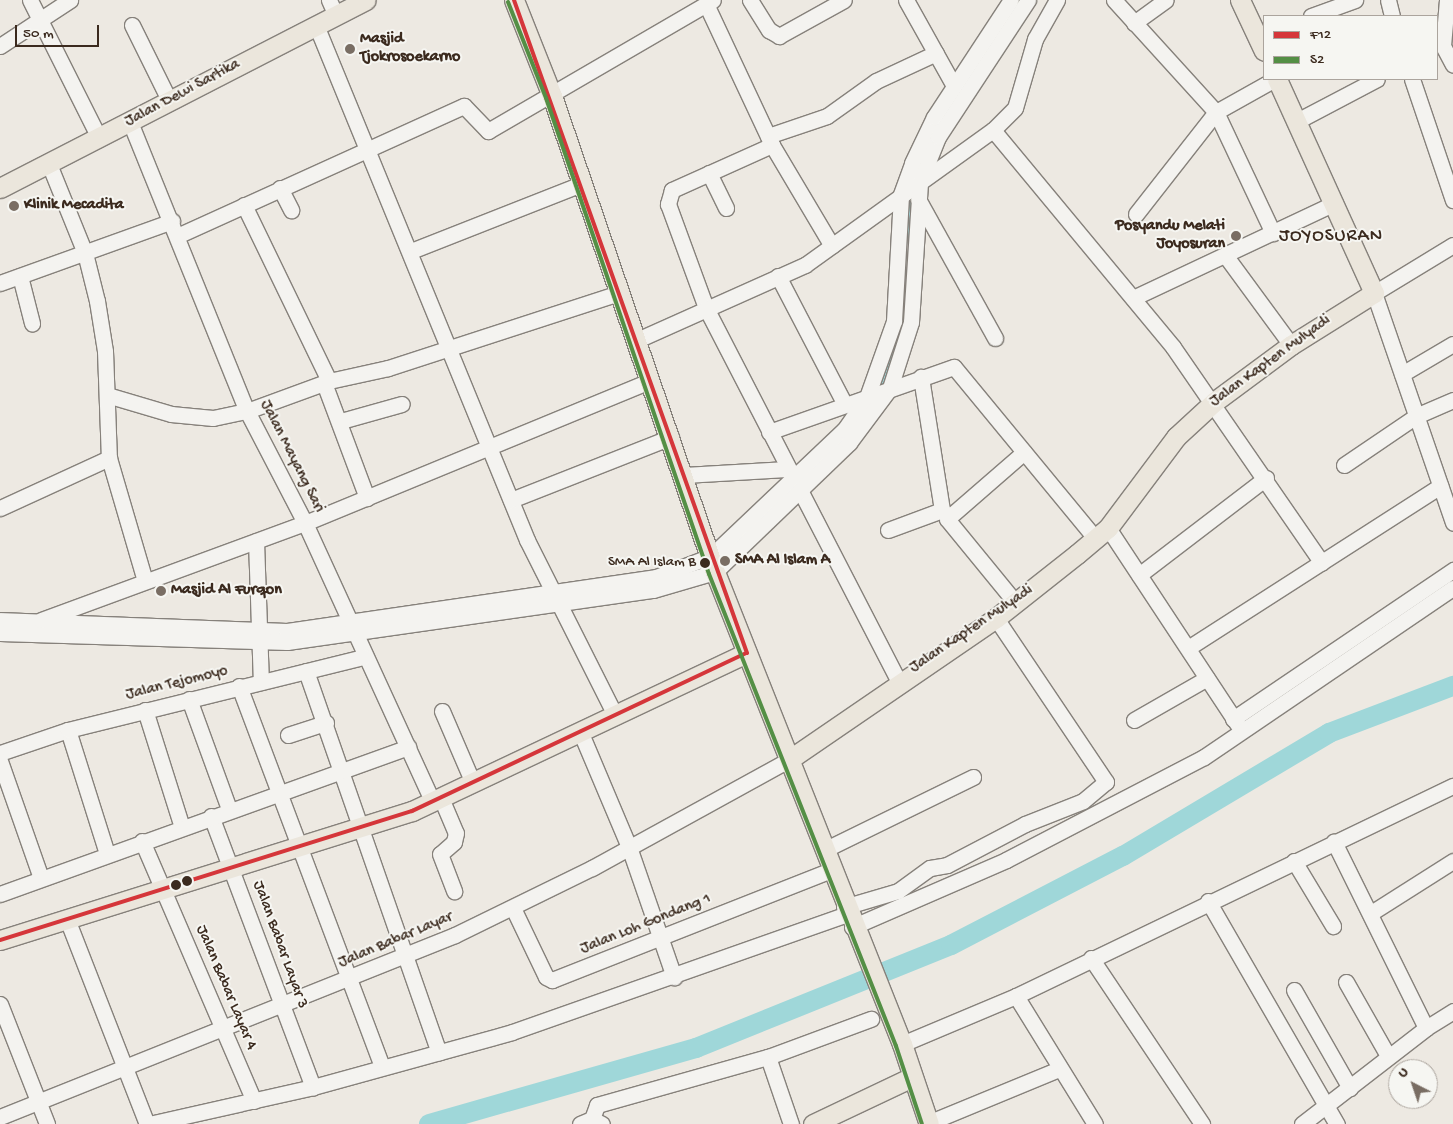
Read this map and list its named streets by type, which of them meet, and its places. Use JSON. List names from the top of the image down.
{
  "streets": {
    "main road": ["Jalan Dewi Sartika", "Jalan Kapten Mulyadi"],
    "street": [
      "Jalan Mayang Sari",
      "Jalan Tejomoyo",
      "Jalan Loh Gondang 1",
      "Jalan Babar Layar",
      "Jalan Babar Layar 3",
      "Jalan Babar Layar 4"
    ]
  },
  "crossings": [
    ["Jalan Dewi Sartika", "Jalan Mayang Sari"],
    ["Jalan Kapten Mulyadi", "Jalan Babar Layar"],
    ["Jalan Mayang Sari", "Jalan Tejomoyo"],
    ["Jalan Loh Gondang 1", "Jalan Babar Layar"],
    ["Jalan Babar Layar", "Jalan Babar Layar 3"],
    ["Jalan Babar Layar", "Jalan Babar Layar 4"]
  ],
  "districts": ["JOYOSURAN"],
  "places": [
    "Masjid Tjokrosoekarno",
    "Klinik Mecadita",
    "Posyandu Melati Joyosuran",
    "SMA Al Islam A",
    "SMA Al Islam B",
    "Masjid Al Furqon"
  ],
  "lines": ["transit line F12", "transit line S2"],
  "legend": ["F12", "S2"],
  "scale_bar": "50 m",
  "north": "top left"
}
